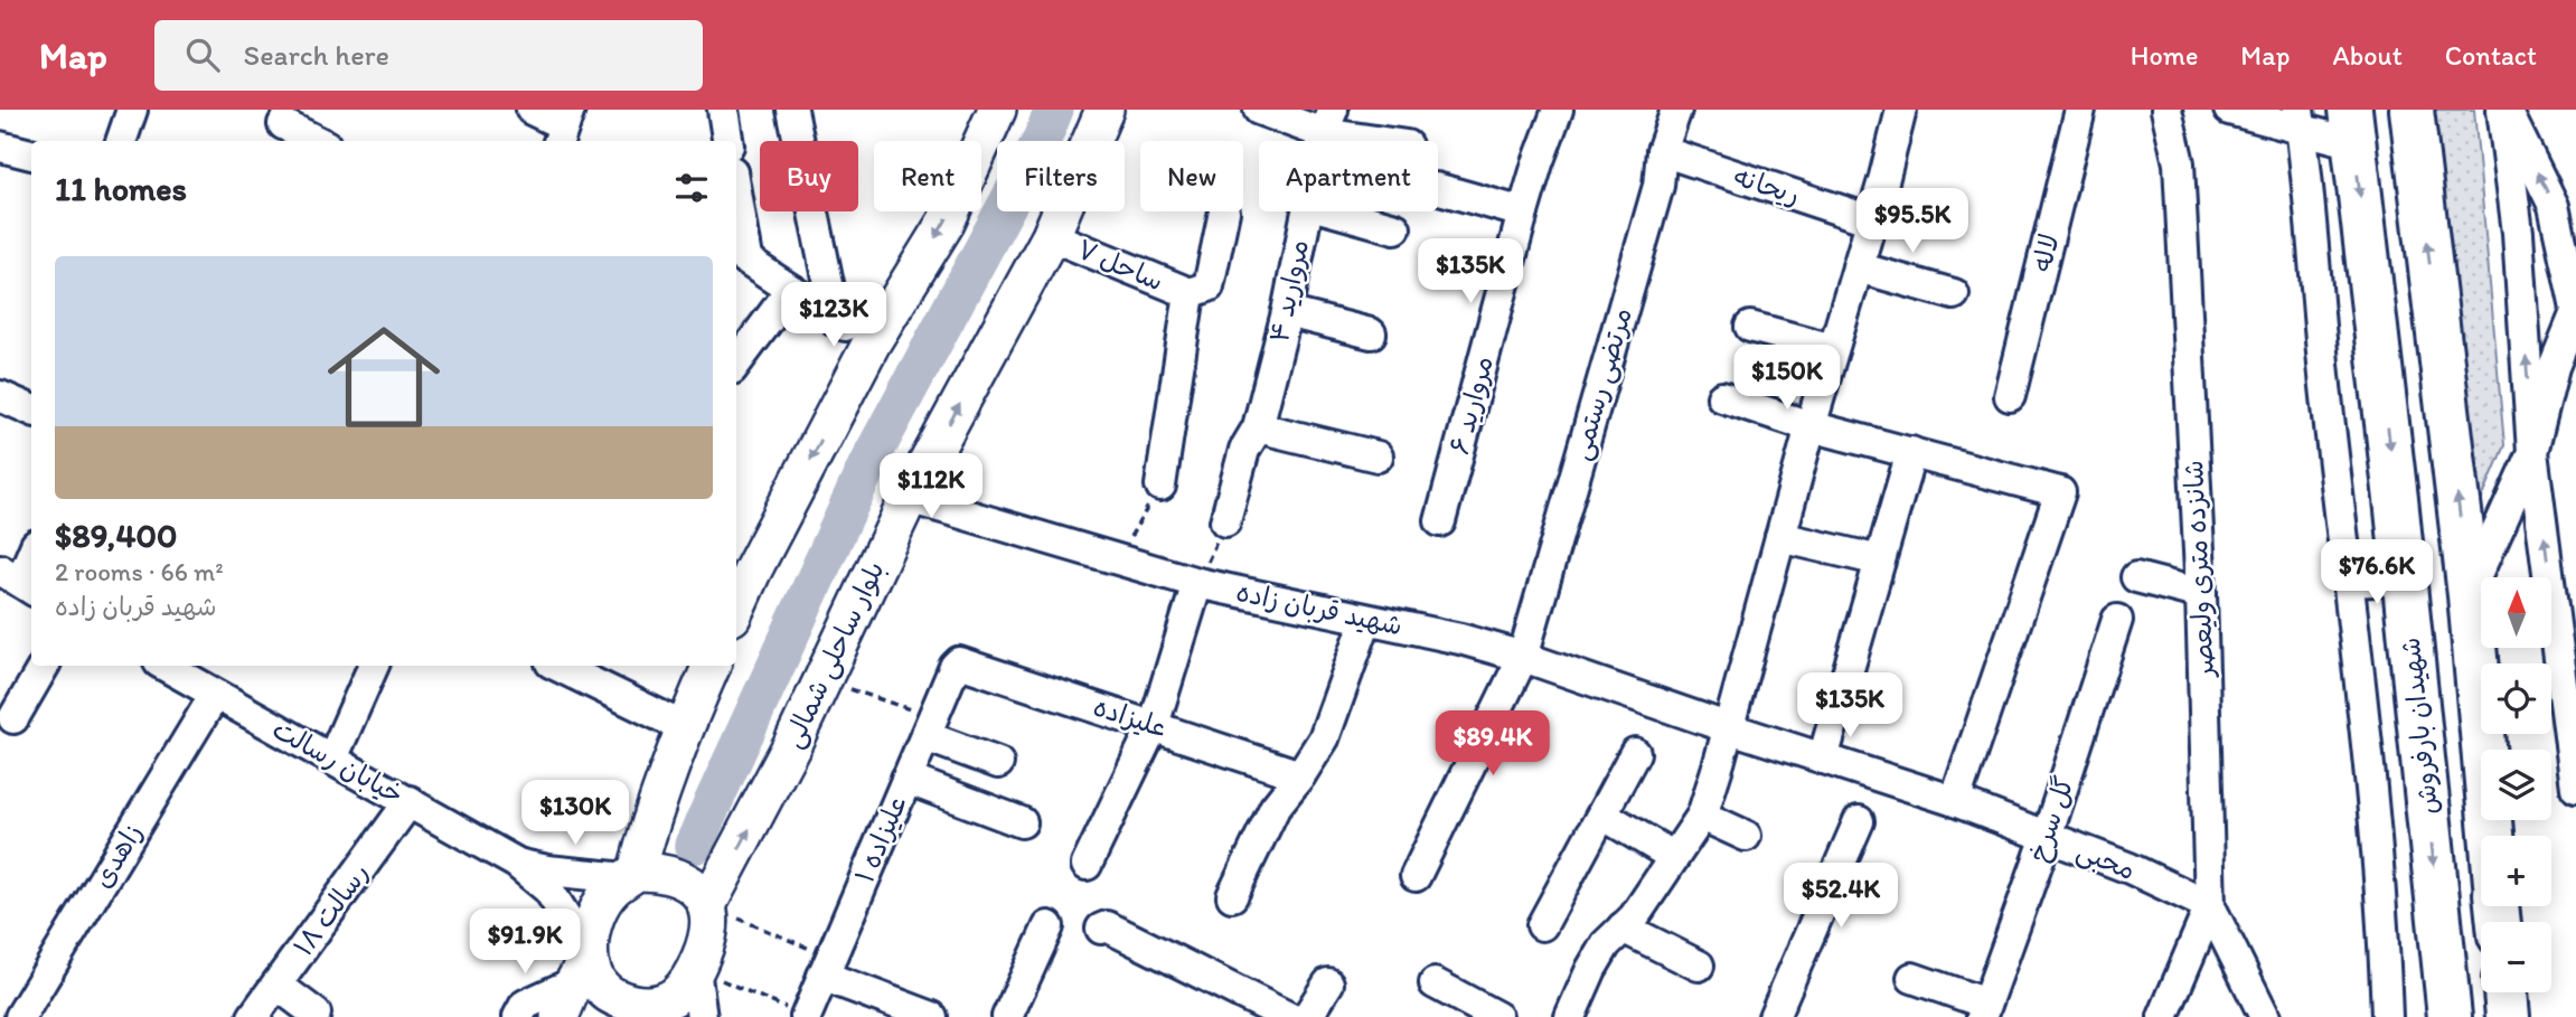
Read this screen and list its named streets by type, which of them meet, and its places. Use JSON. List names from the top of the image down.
{
  "streets": {
    "highway": ["شهیدان بارفروش"],
    "main road": ["بلوار ساحلی شمالی"],
    "street": [
      "ریحانه",
      "لاله",
      "ساحل ۷",
      "مروارید ۴",
      "مرتضی رستمی",
      "مروارید ۶",
      "شانزده متری ولیعصر",
      "شهید قربان زاده",
      "علیزاده",
      "خیابان رسالت",
      "گل سرخ",
      "علیزاده ۱",
      "زاهدی",
      "محبی",
      "رسالت ۱۸"
    ]
  },
  "crossings": [
    ["ریحانه", "مرتضی رستمی"],
    ["ساحل ۷", "بلوار ساحلی شمالی"],
    ["مرتضی رستمی", "شهید قربان زاده"],
    ["شانزده متری ولیعصر", "محبی"],
    ["شهید قربان زاده", "بلوار ساحلی شمالی"],
    ["شهید قربان زاده", "محبی"],
    ["بلوار ساحلی شمالی", "خیابان رسالت"],
    ["علیزاده", "علیزاده ۱"],
    ["خیابان رسالت", "زاهدی"],
    ["خیابان رسالت", "رسالت ۱۸"],
    ["گل سرخ", "محبی"]
  ],
  "north": "top",
  "page": {
    "header": "Map",
    "search": "Search here",
    "nav": [
      "Home",
      "Map",
      "About",
      "Contact"
    ],
    "chip": [
      "Buy",
      "Rent",
      "Filters",
      "New",
      "Apartment"
    ],
    "heading": "11 homes",
    "price": [
      "$95.5K",
      "$135K",
      "$123K",
      "$150K",
      "$112K",
      "$76.6K",
      "$135K",
      "$89.4K",
      "$130K",
      "$52.4K",
      "$91.9K"
    ],
    "list": [
      {
        "name": "$89,400",
        "note": "2 rooms · 66 m² · شهید قربان زاده"
      }
    ],
    "map_buttons": ["+", "−"]
  }
}
